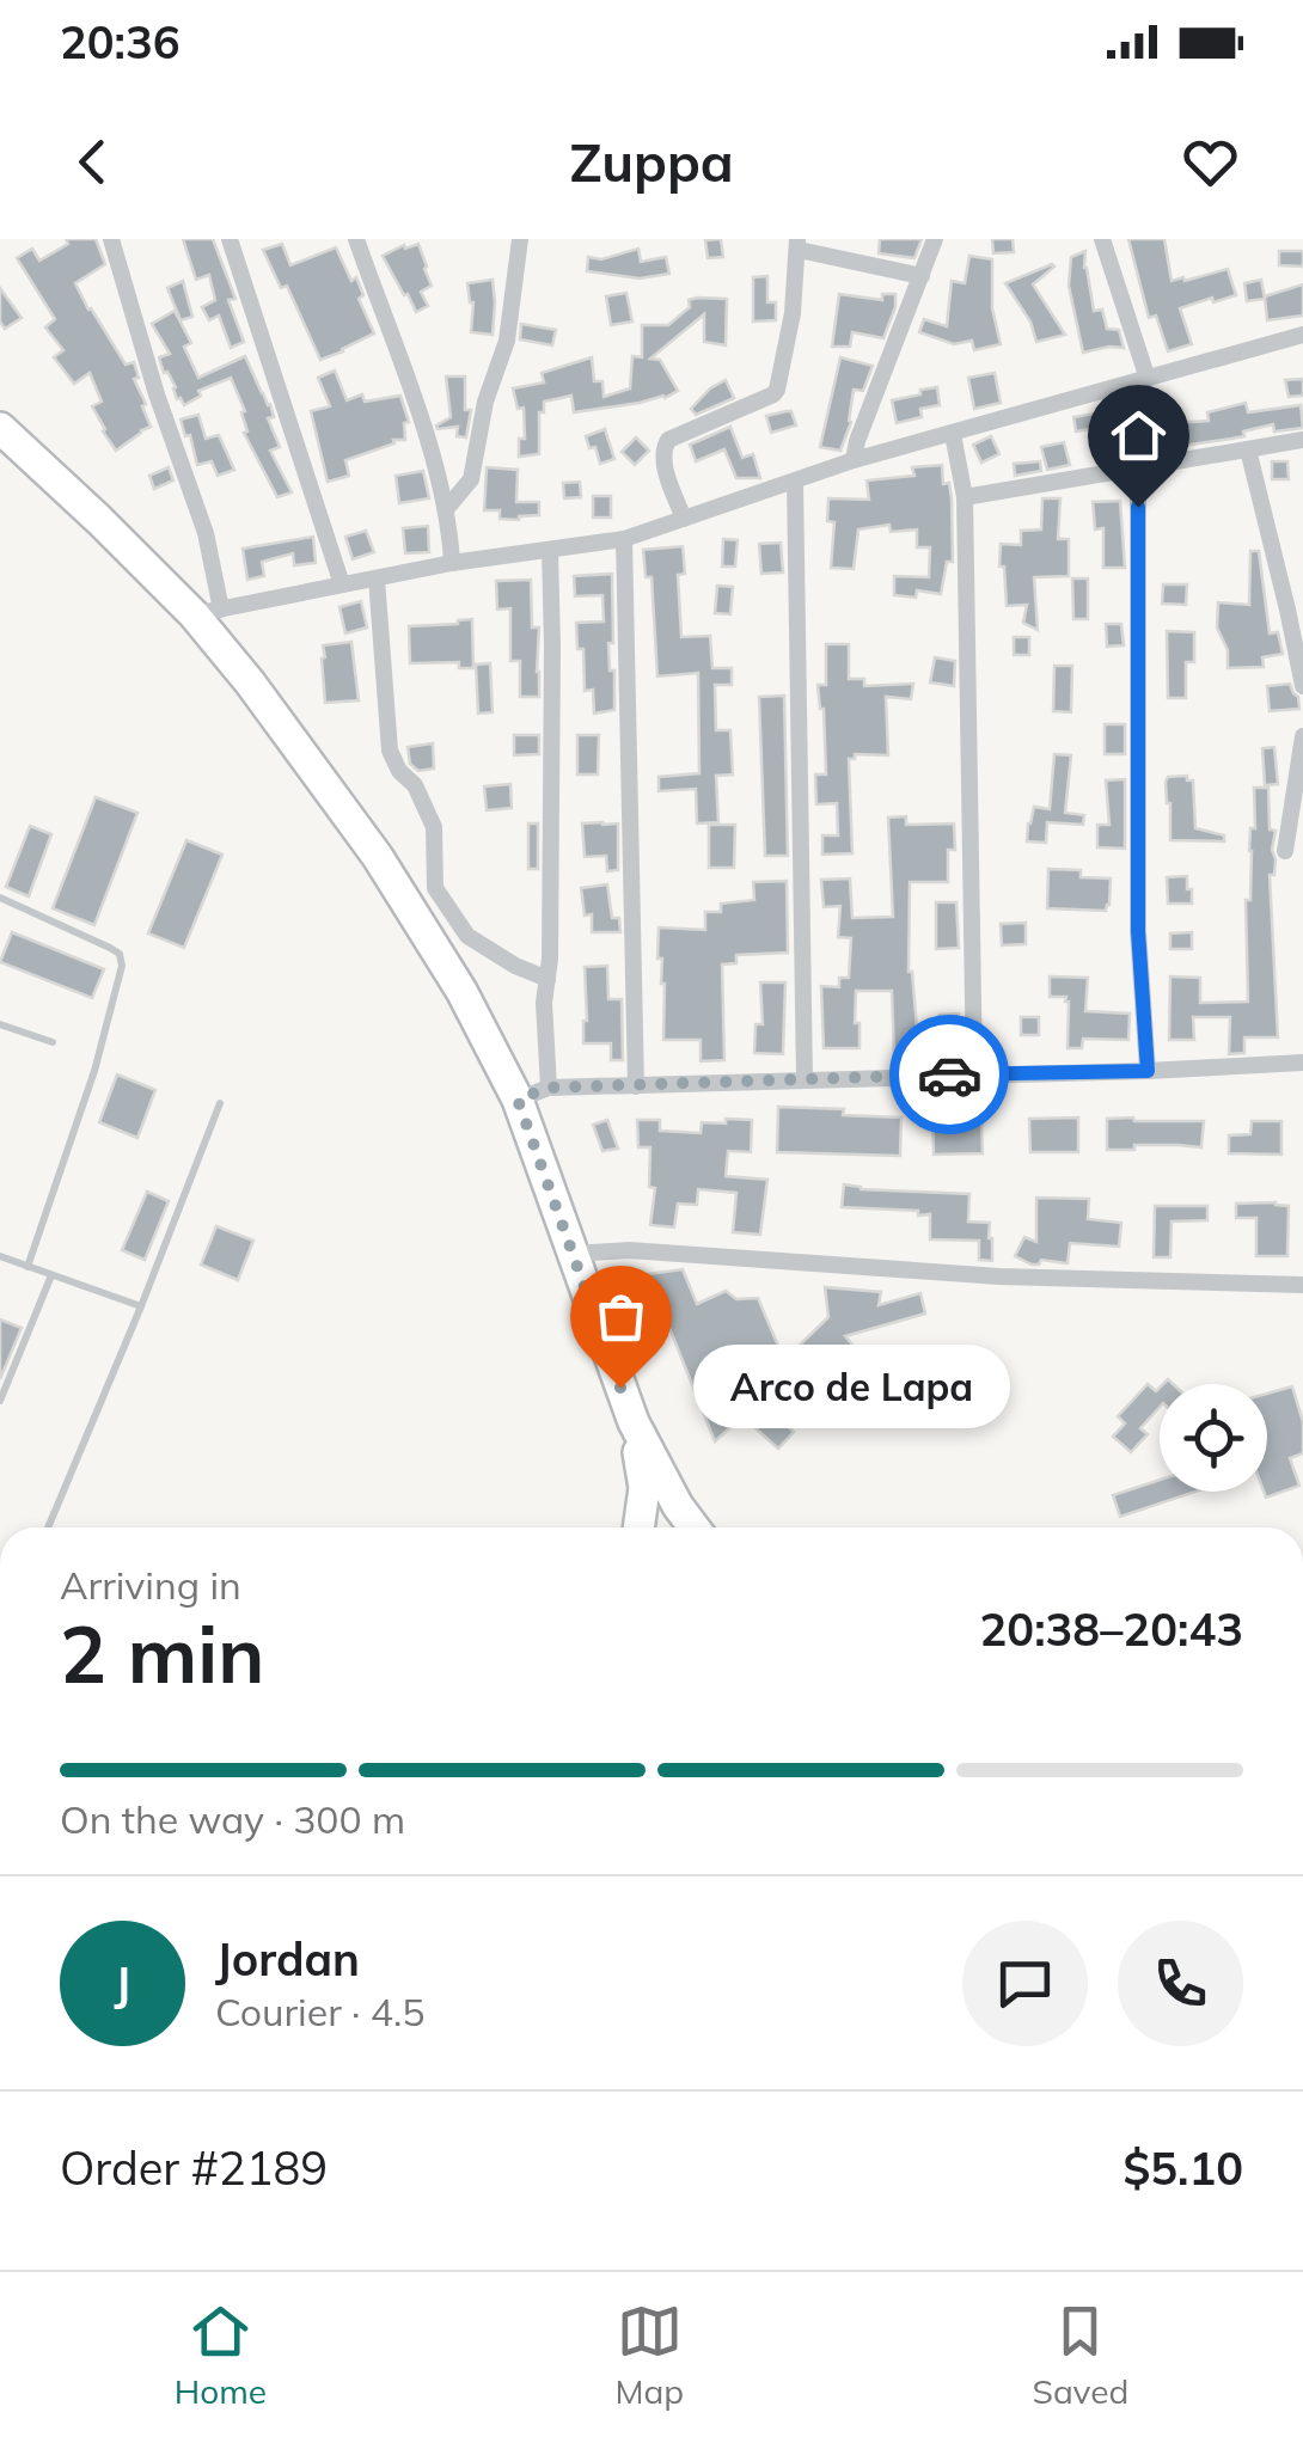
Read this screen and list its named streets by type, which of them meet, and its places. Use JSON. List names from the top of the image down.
{
  "places": ["Arco de Lapa"],
  "page": {
    "status": "20:36",
    "header": "Zuppa",
    "bubble": "Arco de Lapa",
    "heading": ["2 min", "Arriving in", "20:38–20:43"],
    "panel": [
      "Jordan",
      "Courier · 4.5",
      "Order #2189",
      "$5.10"
    ],
    "bar": "On the way · 300 m",
    "round": "J",
    "tabs": ["Home", "Map", "Saved"]
  }
}
